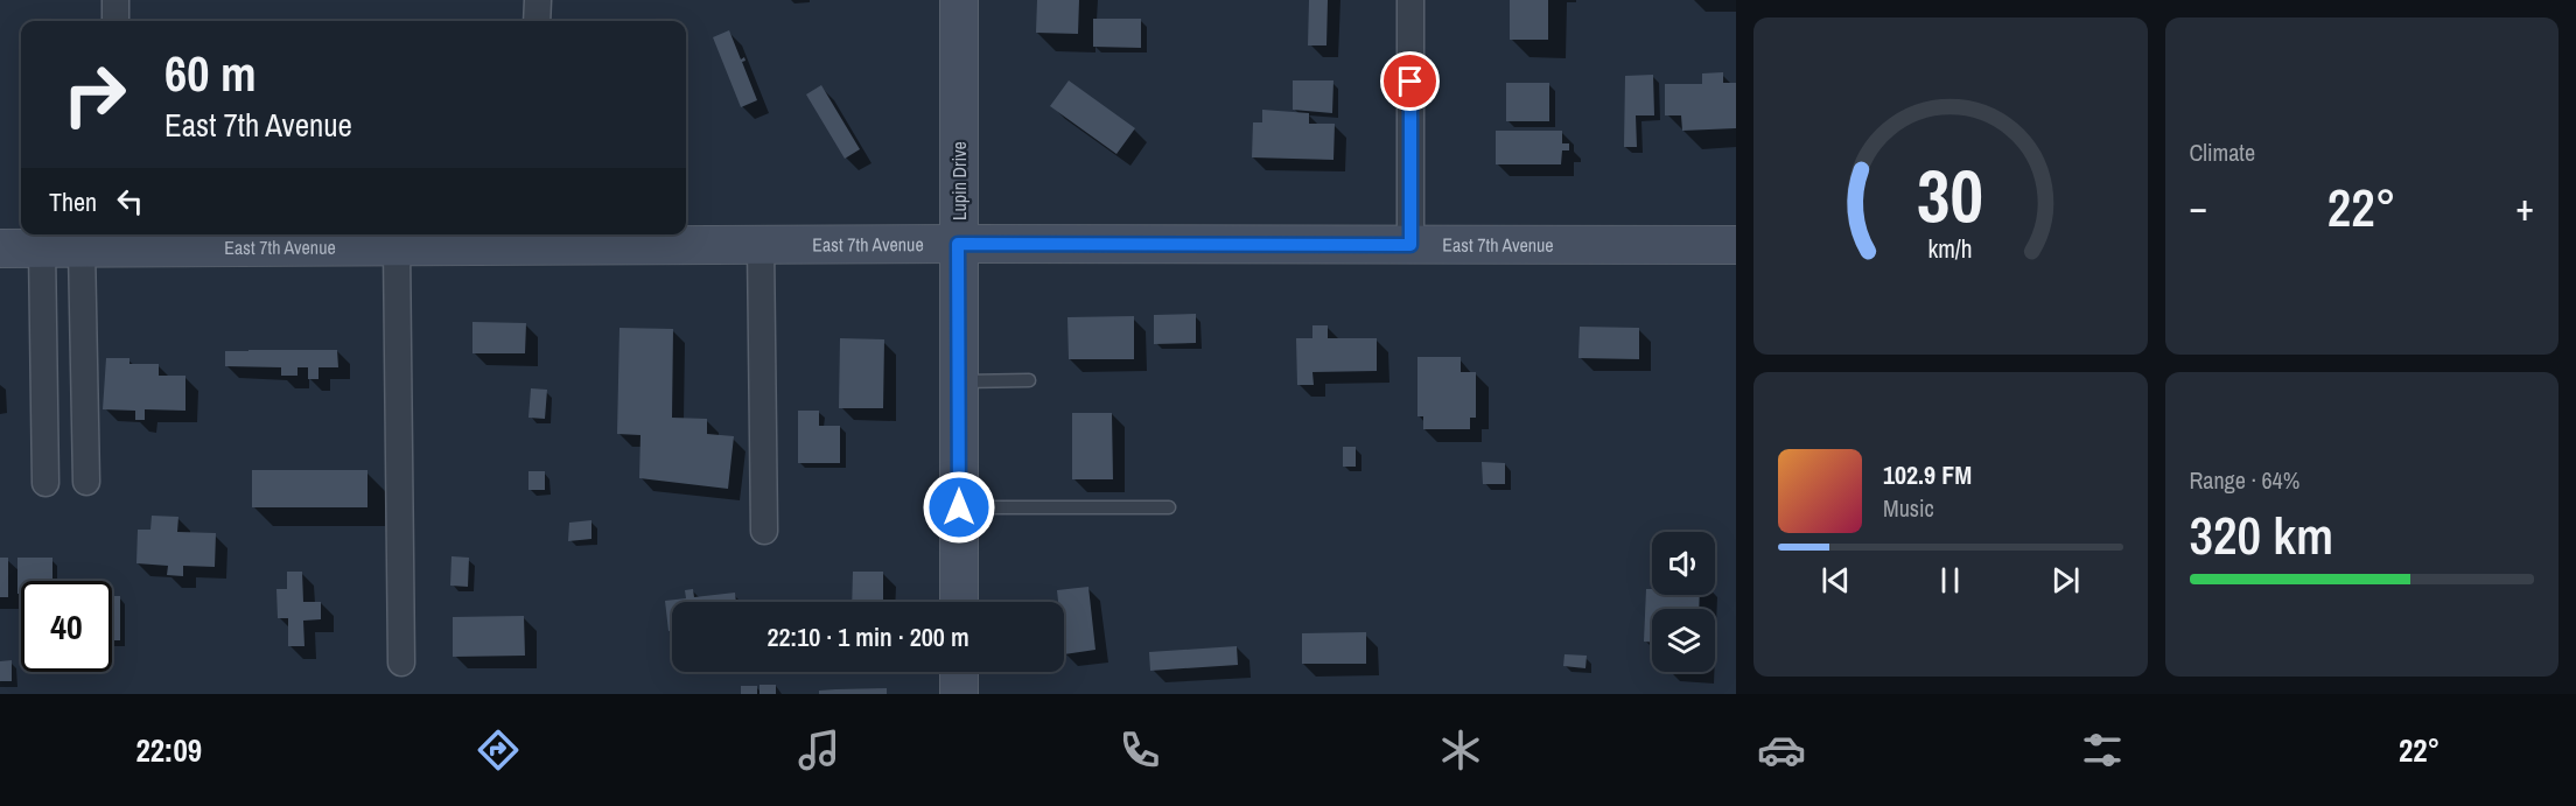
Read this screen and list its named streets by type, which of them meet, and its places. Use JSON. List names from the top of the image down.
{
  "streets": {
    "main road": ["Lupin Drive", "East 7th Avenue"]
  },
  "crossings": [
    ["Lupin Drive", "East 7th Avenue"]
  ],
  "page": {
    "tile": [
      "Climate",
      ["Range · 64%", "320 km"]
    ],
    "turn": ["60 m", "East 7th Avenue"],
    "then": "Then",
    "heat": ["−", "22°", "+"],
    "song": ["102.9 FM", "Music"],
    "limit": "40",
    "trip": "22:10 · 1 min · 200 m",
    "tabs": ["22:09", "22°"],
    "gauge": ["30", "km/h"]
  }
}
